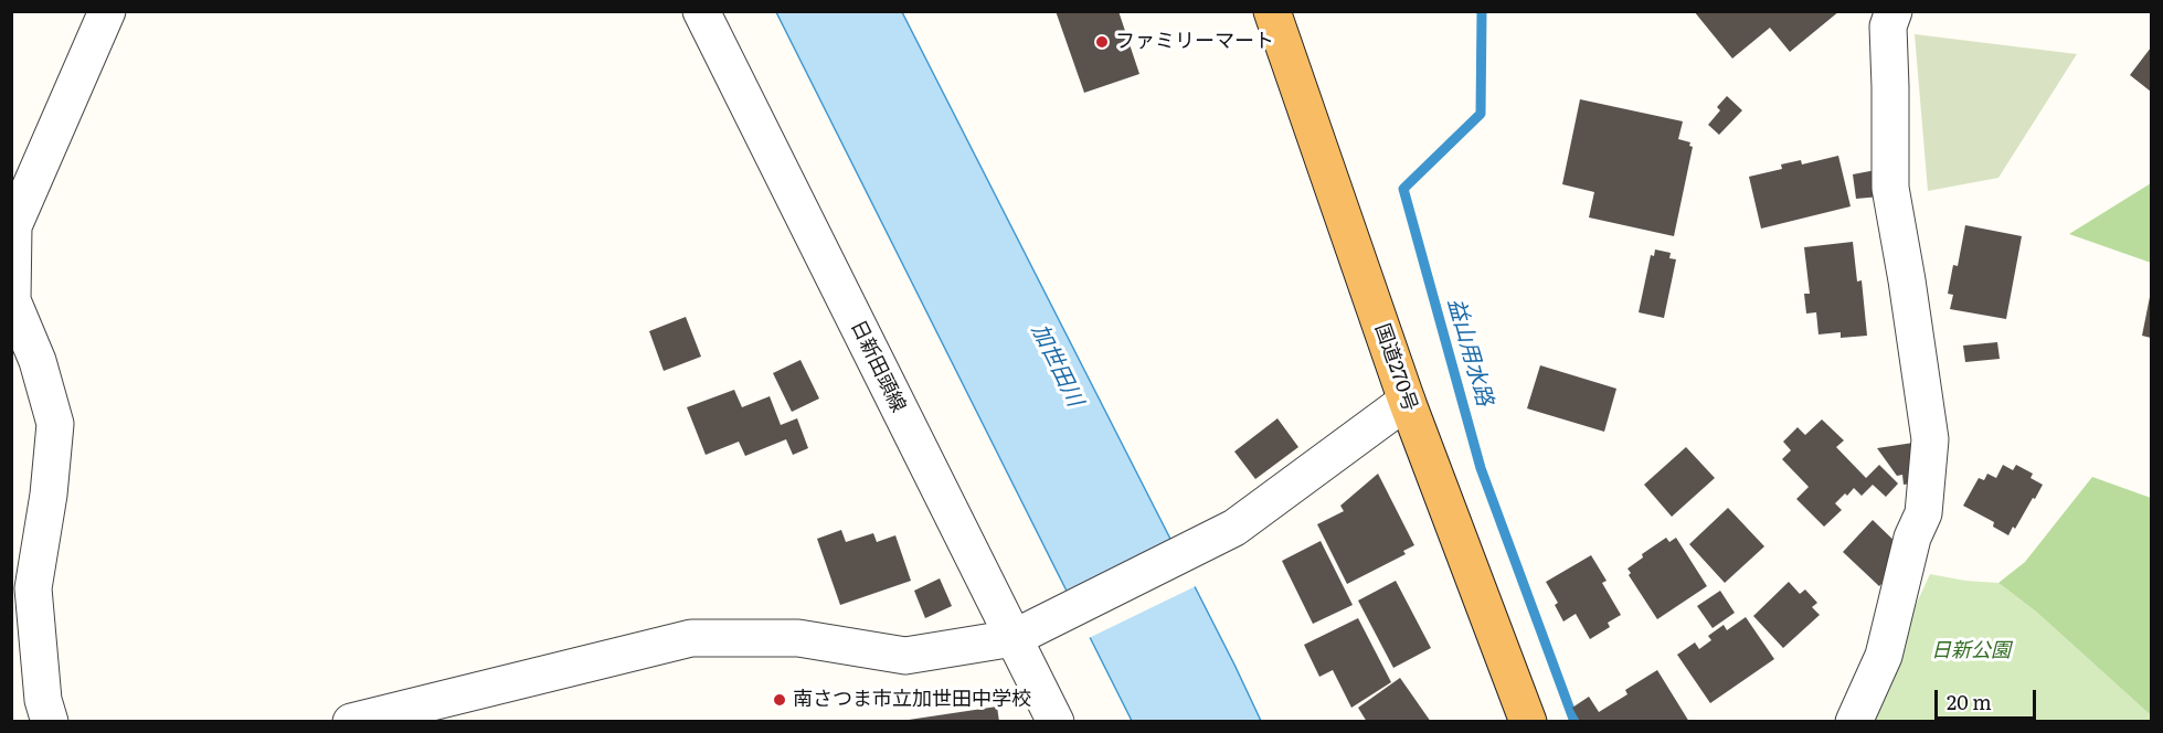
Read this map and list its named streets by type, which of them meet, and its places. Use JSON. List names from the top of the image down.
{
  "streets": {
    "highway": ["国道270号"],
    "street": ["日新田頭線"]
  },
  "water": ["益山用水路", "加世田川"],
  "parks": ["日新公園"],
  "places": ["ファミリーマート", "南さつま市立加世田中学校"],
  "scale_bar": "20 m"
}
